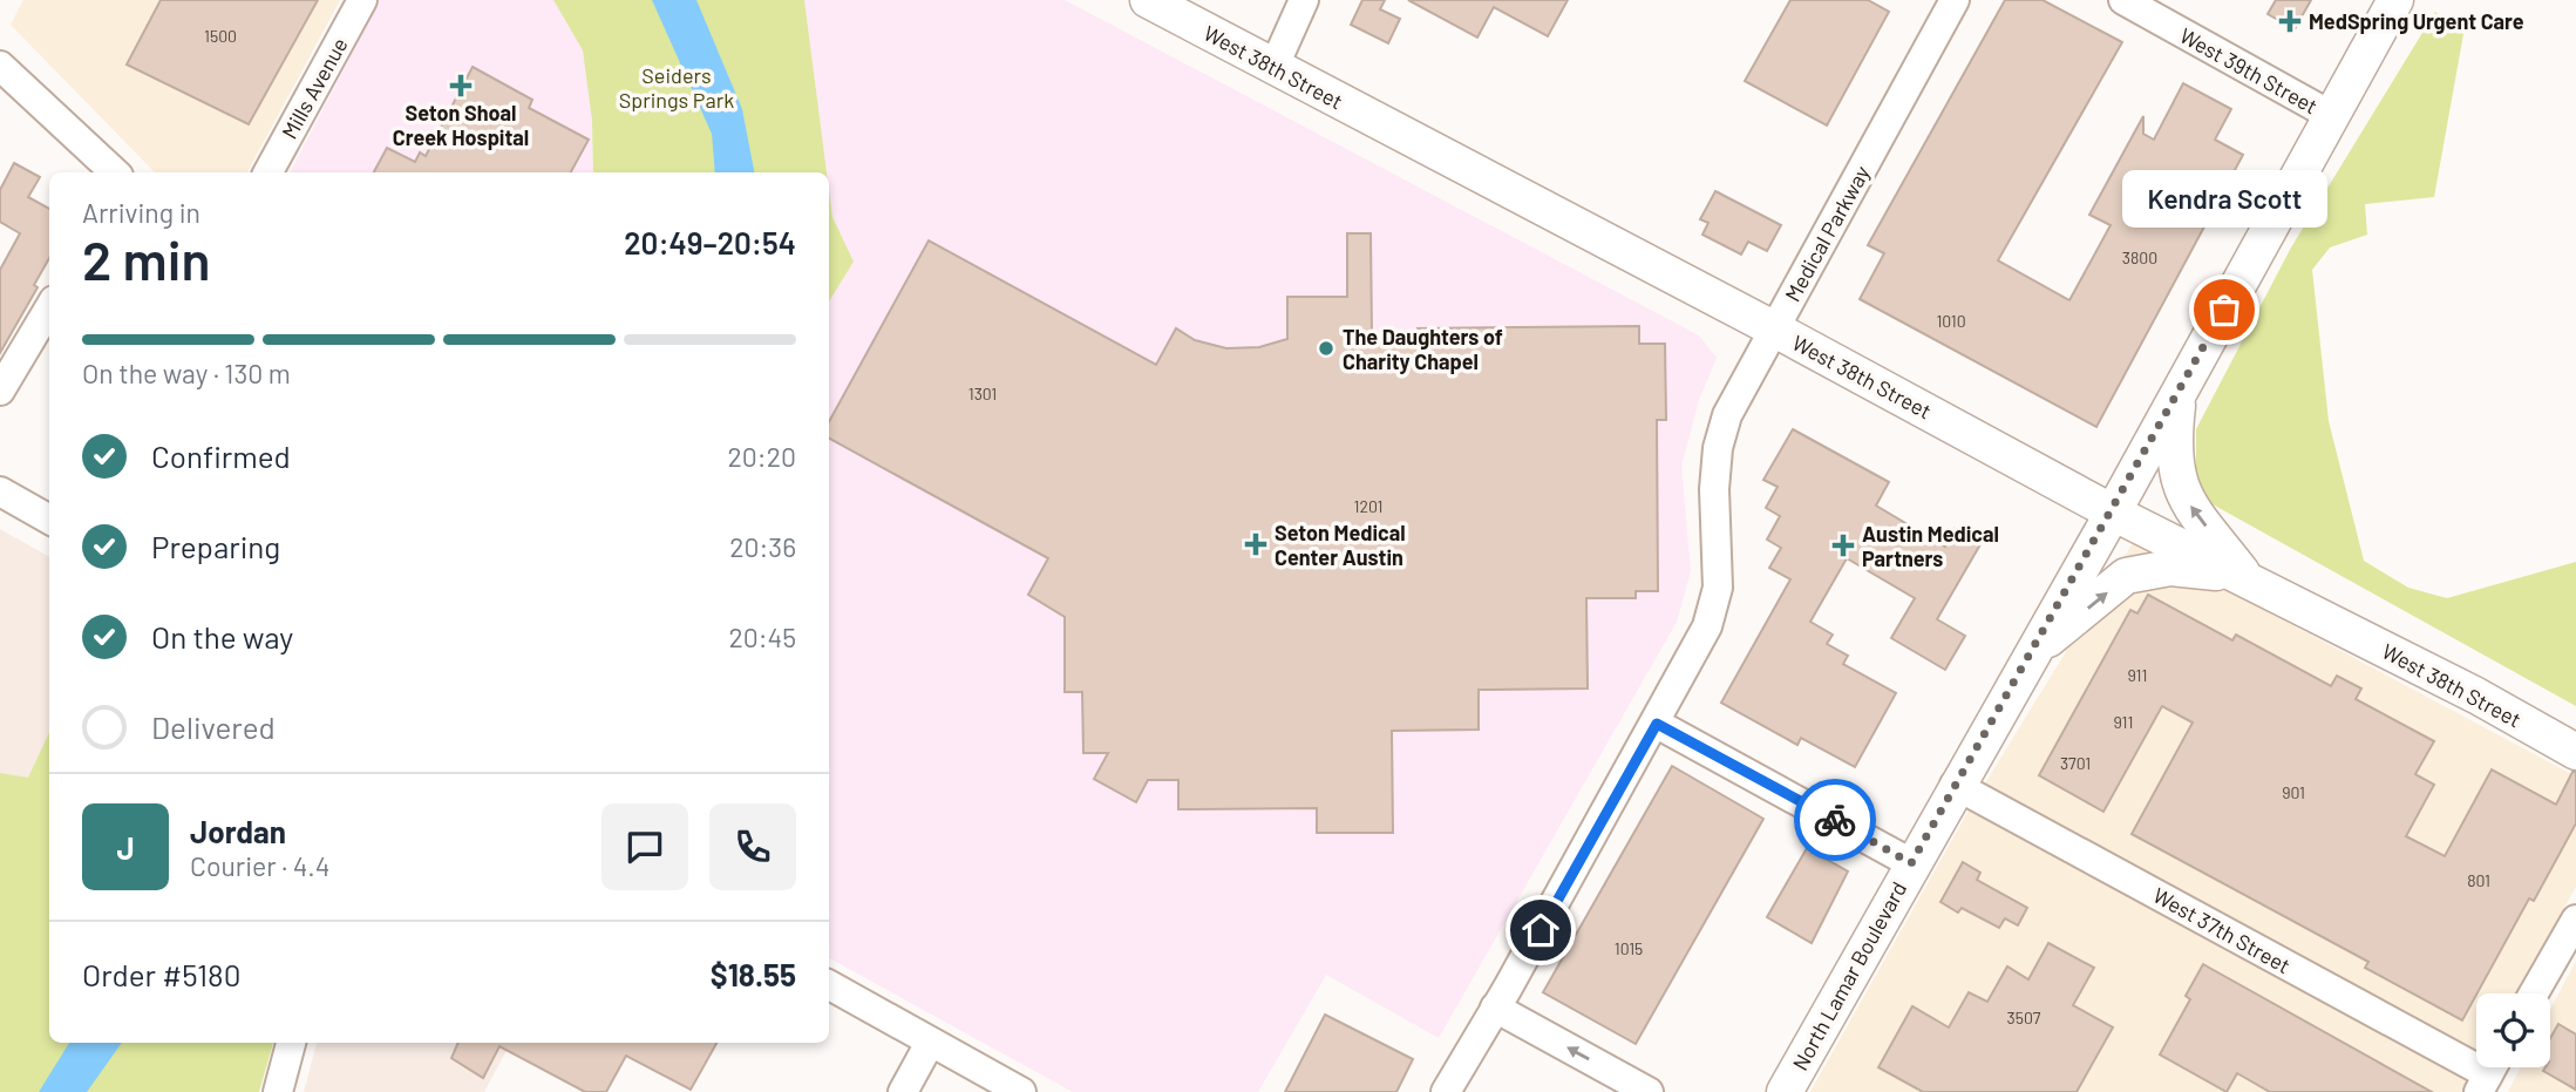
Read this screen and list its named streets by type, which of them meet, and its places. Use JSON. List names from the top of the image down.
{
  "streets": {
    "main road": ["West 38th Street", "North Lamar Boulevard"],
    "street": [
      "West 39th Street",
      "Mills Avenue",
      "Medical Parkway",
      "West 37th Street"
    ]
  },
  "crossings": [
    ["West 38th Street", "Medical Parkway"],
    ["West 38th Street", "North Lamar Boulevard"],
    ["West 39th Street", "North Lamar Boulevard"],
    ["West 37th Street", "North Lamar Boulevard"]
  ],
  "parks": ["Seiders Springs Park"],
  "places": {
    "health": [
      "MedSpring Urgent Care",
      "Seton Shoal Creek Hospital",
      "Seton Medical Center Austin",
      "Austin Medical Partners"
    ],
    "other": ["Kendra Scott", "The Daughters of Charity Chapel"]
  },
  "house_numbers": [
    "1500",
    "3800",
    "1010",
    "1301",
    "1201",
    "911",
    "911",
    "3701",
    "901",
    "801",
    "1015",
    "3507"
  ],
  "page": {
    "bubble": "Kendra Scott",
    "heading": ["2 min", "Arriving in", "20:49–20:54"],
    "panel": [
      "Jordan",
      "Courier · 4.4",
      "Order #5180",
      "$18.55"
    ],
    "bar": "On the way · 130 m",
    "list": [
      ["Confirmed", "20:20"],
      ["Preparing", "20:36"],
      ["On the way", "20:45"],
      "Delivered"
    ],
    "round": "J"
  }
}
